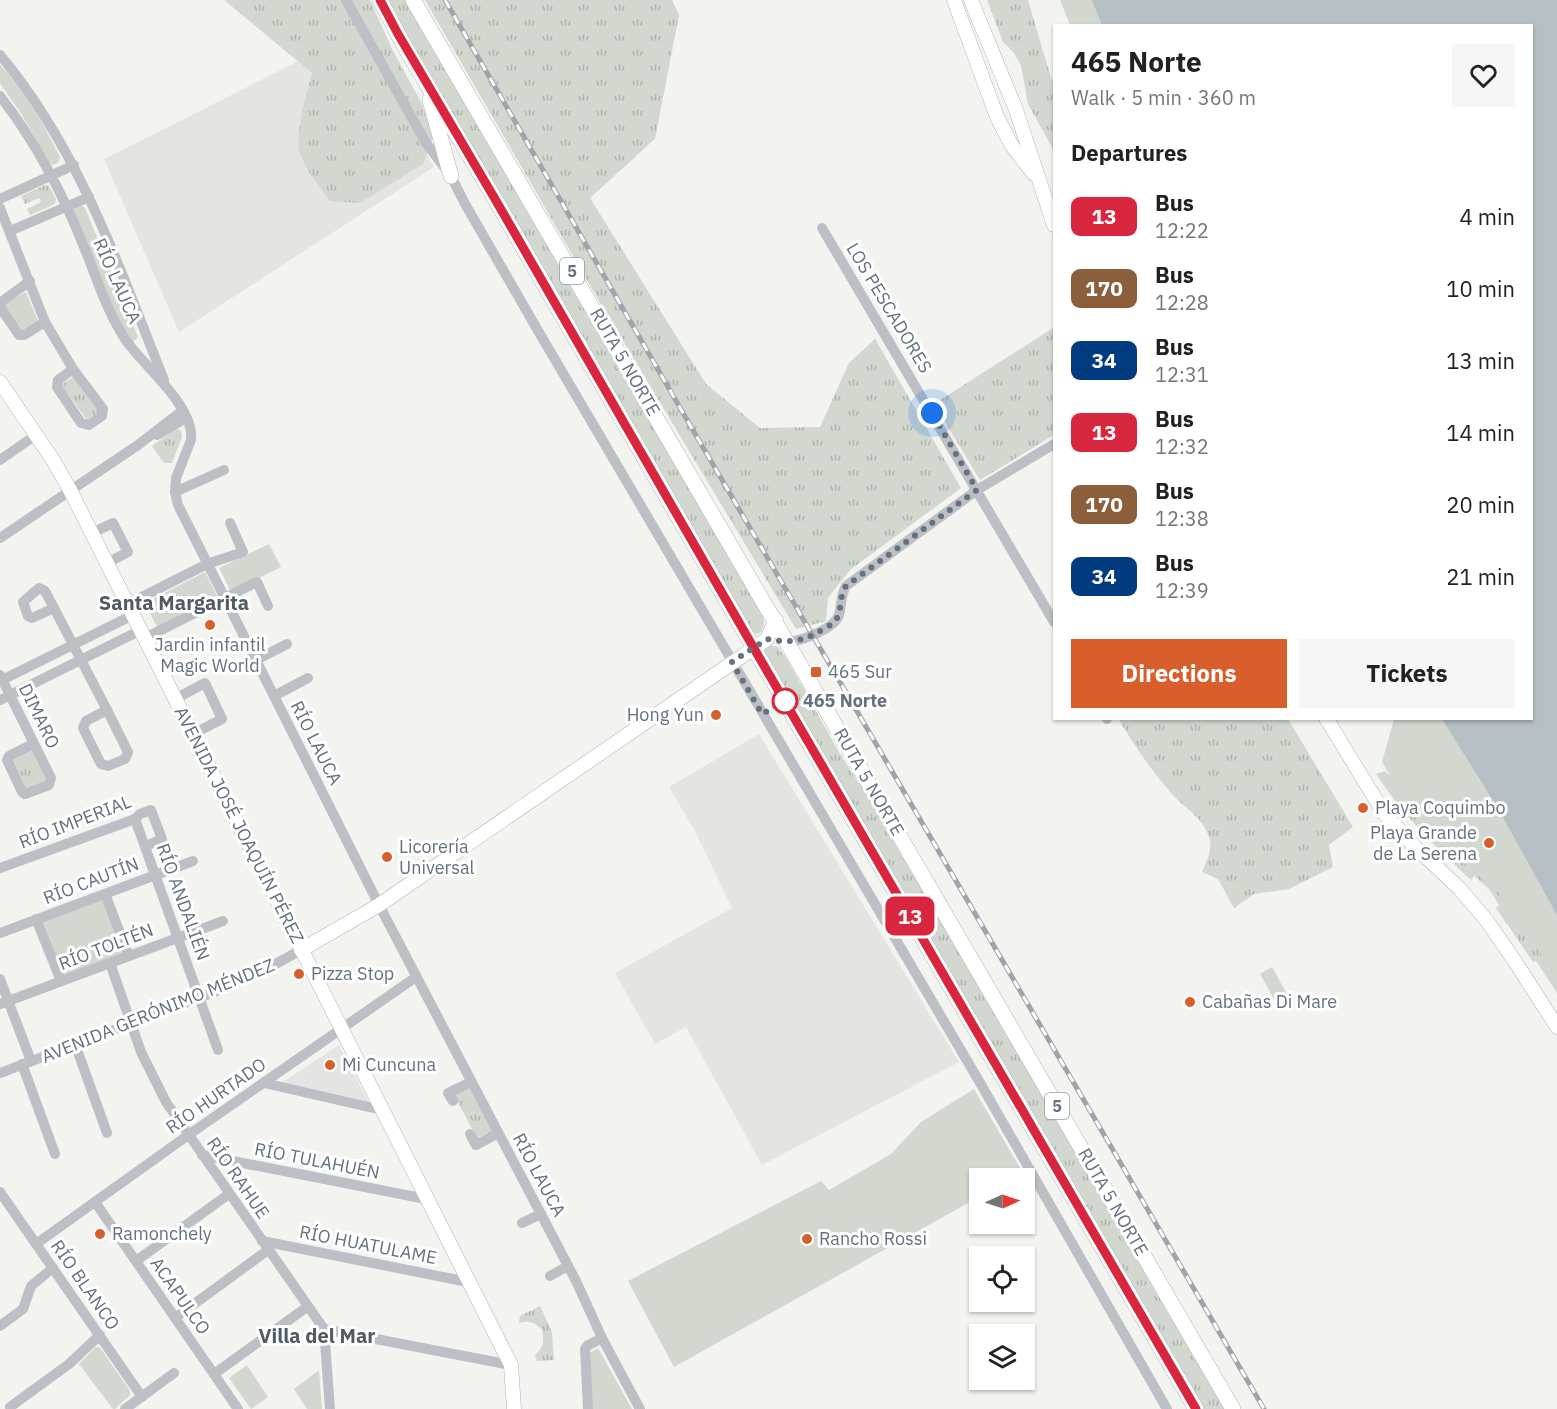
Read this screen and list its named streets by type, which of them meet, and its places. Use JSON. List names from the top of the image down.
{
  "streets": {
    "highway": ["5", "RUTA 5 NORTE"],
    "main road": ["AVENIDA JOSÉ JOAQUÍN PÉREZ", "AVENIDA GERÓNIMO MÉNDEZ"],
    "street": [
      "RÍO LAUCA",
      "LOS PESCADORES",
      "DIMARO",
      "RÍO IMPERIAL",
      "RÍO CAUTÍN",
      "RÍO ANDALIÉN",
      "RÍO TOLTÉN",
      "RÍO HURTADO",
      "RÍO TULAHUÉN",
      "RÍO RAHUE",
      "RÍO HUATULAME",
      "RÍO BLANCO",
      "ACAPULCO"
    ]
  },
  "crossings": [
    ["RÍO LAUCA", "AVENIDA GERÓNIMO MÉNDEZ"],
    ["RÍO LAUCA", "RÍO HURTADO"],
    ["RUTA 5 NORTE", "AVENIDA GERÓNIMO MÉNDEZ"],
    ["RÍO IMPERIAL", "RÍO ANDALIÉN"],
    ["AVENIDA JOSÉ JOAQUÍN PÉREZ", "AVENIDA GERÓNIMO MÉNDEZ"],
    ["AVENIDA JOSÉ JOAQUÍN PÉREZ", "RÍO HURTADO"],
    ["AVENIDA JOSÉ JOAQUÍN PÉREZ", "RÍO TULAHUÉN"],
    ["AVENIDA JOSÉ JOAQUÍN PÉREZ", "RÍO HUATULAME"],
    ["RÍO CAUTÍN", "RÍO ANDALIÉN"],
    ["RÍO ANDALIÉN", "RÍO TOLTÉN"],
    ["RÍO ANDALIÉN", "AVENIDA GERÓNIMO MÉNDEZ"],
    ["RÍO TOLTÉN", "RÍO RAHUE"],
    ["AVENIDA GERÓNIMO MÉNDEZ", "RÍO RAHUE"],
    ["RÍO HURTADO", "RÍO RAHUE"],
    ["RÍO HURTADO", "RÍO BLANCO"],
    ["RÍO HURTADO", "ACAPULCO"],
    ["RÍO TULAHUÉN", "RÍO RAHUE"],
    ["RÍO RAHUE", "RÍO HUATULAME"]
  ],
  "districts": ["Santa Margarita", "Villa del Mar"],
  "places": {
    "other": [
      "Jardin infantil Magic World",
      "465 Norte",
      "Hong Yun",
      "Playa Coquimbo",
      "Playa Grande de La Serena",
      "Licorería Universal",
      "Pizza Stop",
      "Cabañas Di Mare",
      "Mi Cuncuna",
      "Ramonchely",
      "Rancho Rossi"
    ],
    "transit": ["465 Sur"]
  },
  "lines": ["bus line 13"],
  "north": "right",
  "page": {
    "on_map": "13",
    "heading": [
      ["465 Norte", "Walk · 5 min · 360 m"],
      "Departures"
    ],
    "list": [
      {
        "mark": "13",
        "name": "Bus",
        "note": "12:22",
        "value": "4 min"
      },
      {
        "mark": "170",
        "name": "Bus",
        "note": "12:28",
        "value": "10 min"
      },
      {
        "mark": "34",
        "name": "Bus",
        "note": "12:31",
        "value": "13 min"
      },
      {
        "mark": "13",
        "name": "Bus",
        "note": "12:32",
        "value": "14 min"
      },
      {
        "mark": "170",
        "name": "Bus",
        "note": "12:38",
        "value": "20 min"
      },
      {
        "mark": "34",
        "name": "Bus",
        "note": "12:39",
        "value": "21 min"
      }
    ],
    "buttons": ["Directions", "Tickets"]
  }
}
